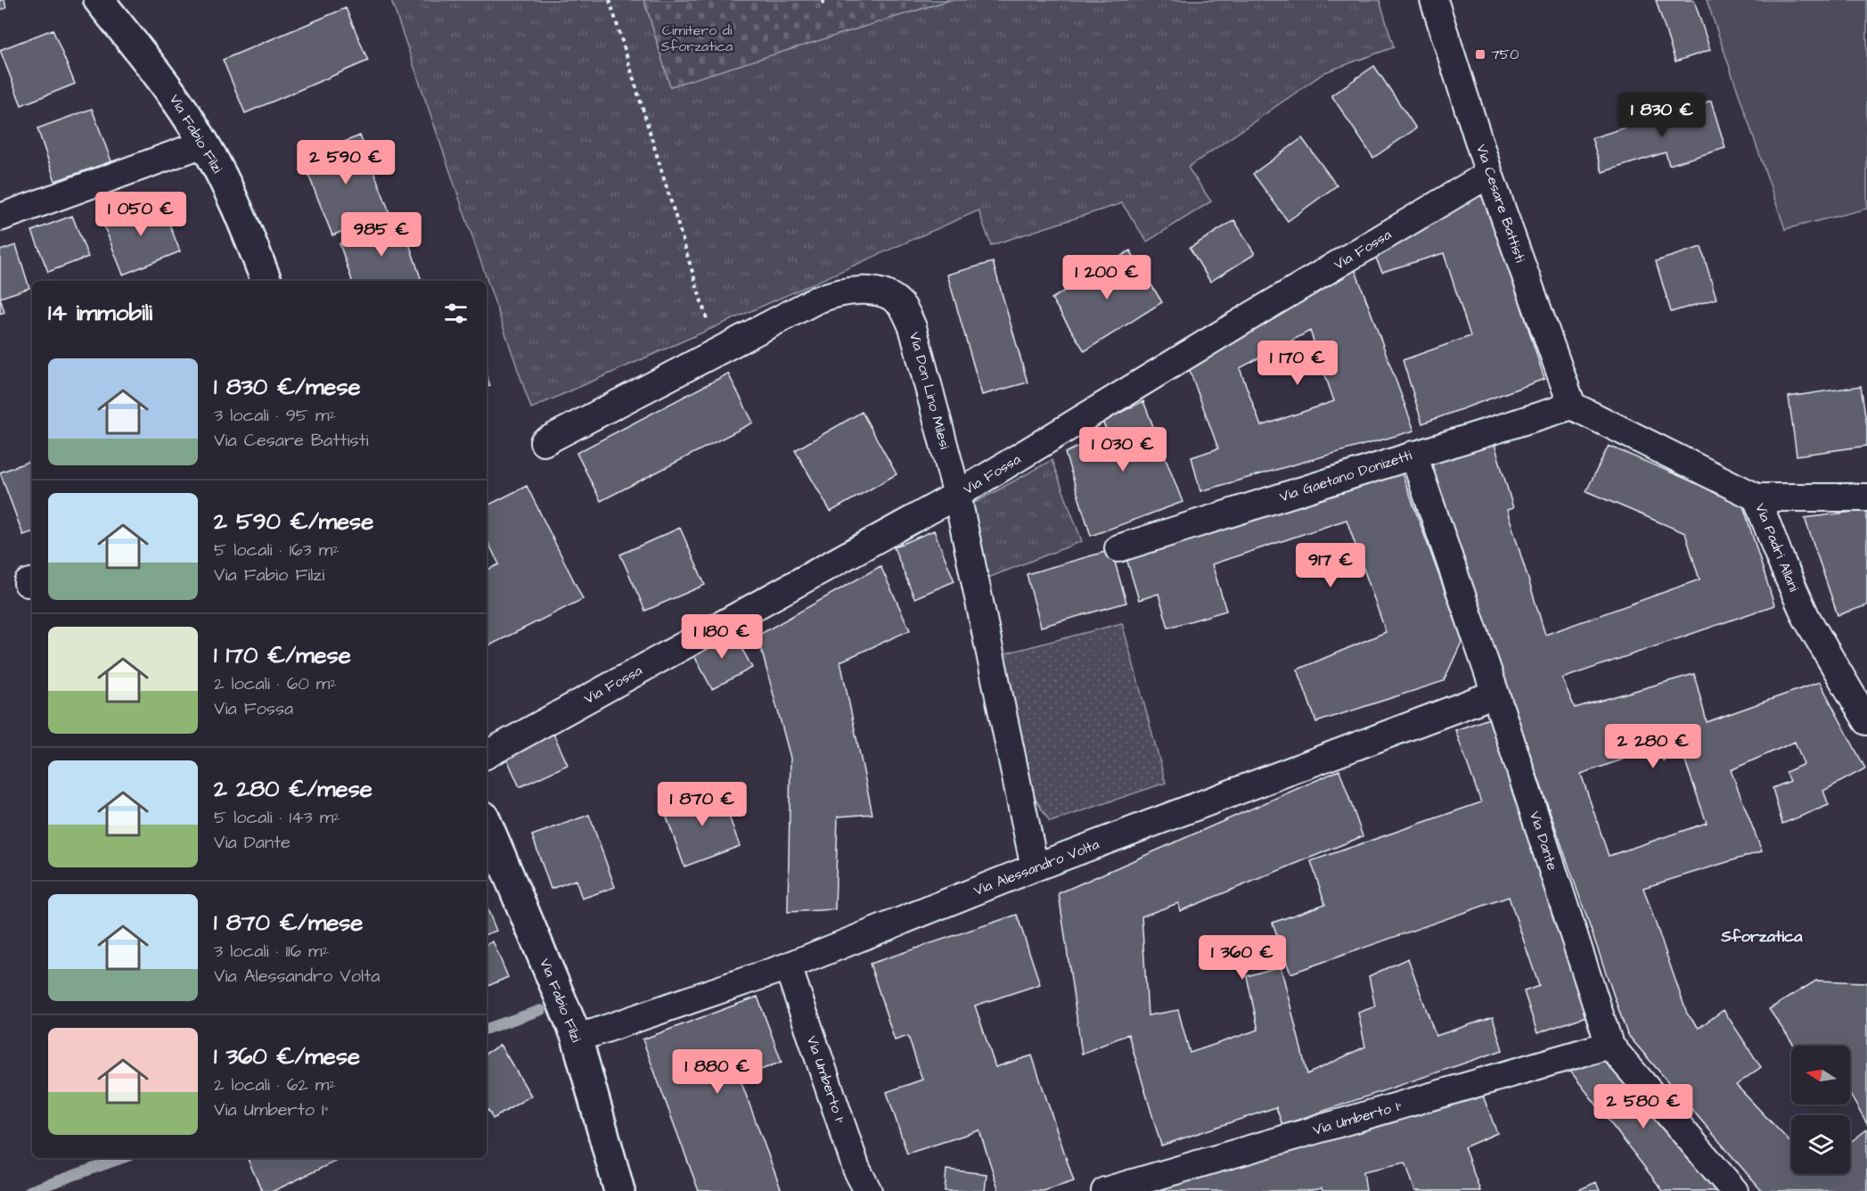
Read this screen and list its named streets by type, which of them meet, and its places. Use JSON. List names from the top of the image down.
{
  "streets": {
    "street": [
      "Via Fabio Filzi",
      "Via Cesare Battisti",
      "Via Fossa",
      "Via Don Lino Milesi",
      "Via Gaetano Donizetti",
      "Via Padri Allani",
      "Via Dante",
      "Via Alessandro Volta",
      "Via Umberto I°"
    ]
  },
  "crossings": [
    ["Via Fabio Filzi", "Via Alessandro Volta"],
    ["Via Cesare Battisti", "Via Fossa"],
    ["Via Cesare Battisti", "Via Gaetano Donizetti"],
    ["Via Cesare Battisti", "Via Padri Allani"],
    ["Via Fossa", "Via Don Lino Milesi"],
    ["Via Don Lino Milesi", "Via Alessandro Volta"],
    ["Via Gaetano Donizetti", "Via Padri Allani"],
    ["Via Gaetano Donizetti", "Via Dante"],
    ["Via Dante", "Via Alessandro Volta"],
    ["Via Dante", "Via Umberto I°"],
    ["Via Alessandro Volta", "Via Umberto I°"]
  ],
  "districts": ["Sforzatica"],
  "parks": ["Cimitero di Sforzatica"],
  "places": {
    "transit": ["750"]
  },
  "north": "left",
  "page": {
    "price": [
      "1 830 €",
      "2 590 €",
      "1 050 €",
      "985 €",
      "1 200 €",
      "1 170 €",
      "1 030 €",
      "917 €",
      "1 180 €",
      "2 280 €",
      "1 870 €",
      "1 360 €",
      "1 880 €",
      "2 580 €"
    ],
    "heading": "14 immobili",
    "list": [
      {
        "name": "1 830 €/mese",
        "note": "3 locali · 95 m² · Via Cesare Battisti"
      },
      {
        "name": "2 590 €/mese",
        "note": "5 locali · 163 m² · Via Fabio Filzi"
      },
      {
        "name": "1 170 €/mese",
        "note": "2 locali · 60 m² · Via Fossa"
      },
      {
        "name": "2 280 €/mese",
        "note": "5 locali · 143 m² · Via Dante"
      },
      {
        "name": "1 870 €/mese",
        "note": "3 locali · 116 m² · Via Alessandro Volta"
      },
      {
        "name": "1 360 €/mese",
        "note": "2 locali · 62 m² · Via Umberto I°"
      }
    ]
  }
}
